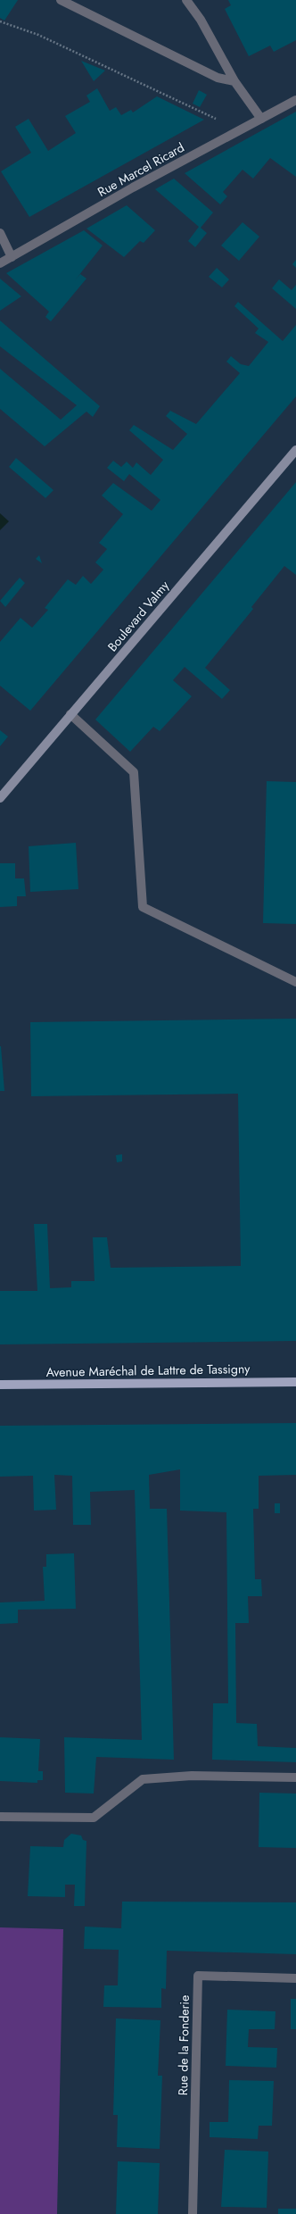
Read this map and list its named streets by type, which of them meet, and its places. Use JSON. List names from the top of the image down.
{
  "streets": {
    "main road": ["Boulevard Valmy", "Avenue Maréchal de Lattre de Tassigny"],
    "street": ["Rue Marcel Ricard", "Rue de la Fonderie"]
  }
}
